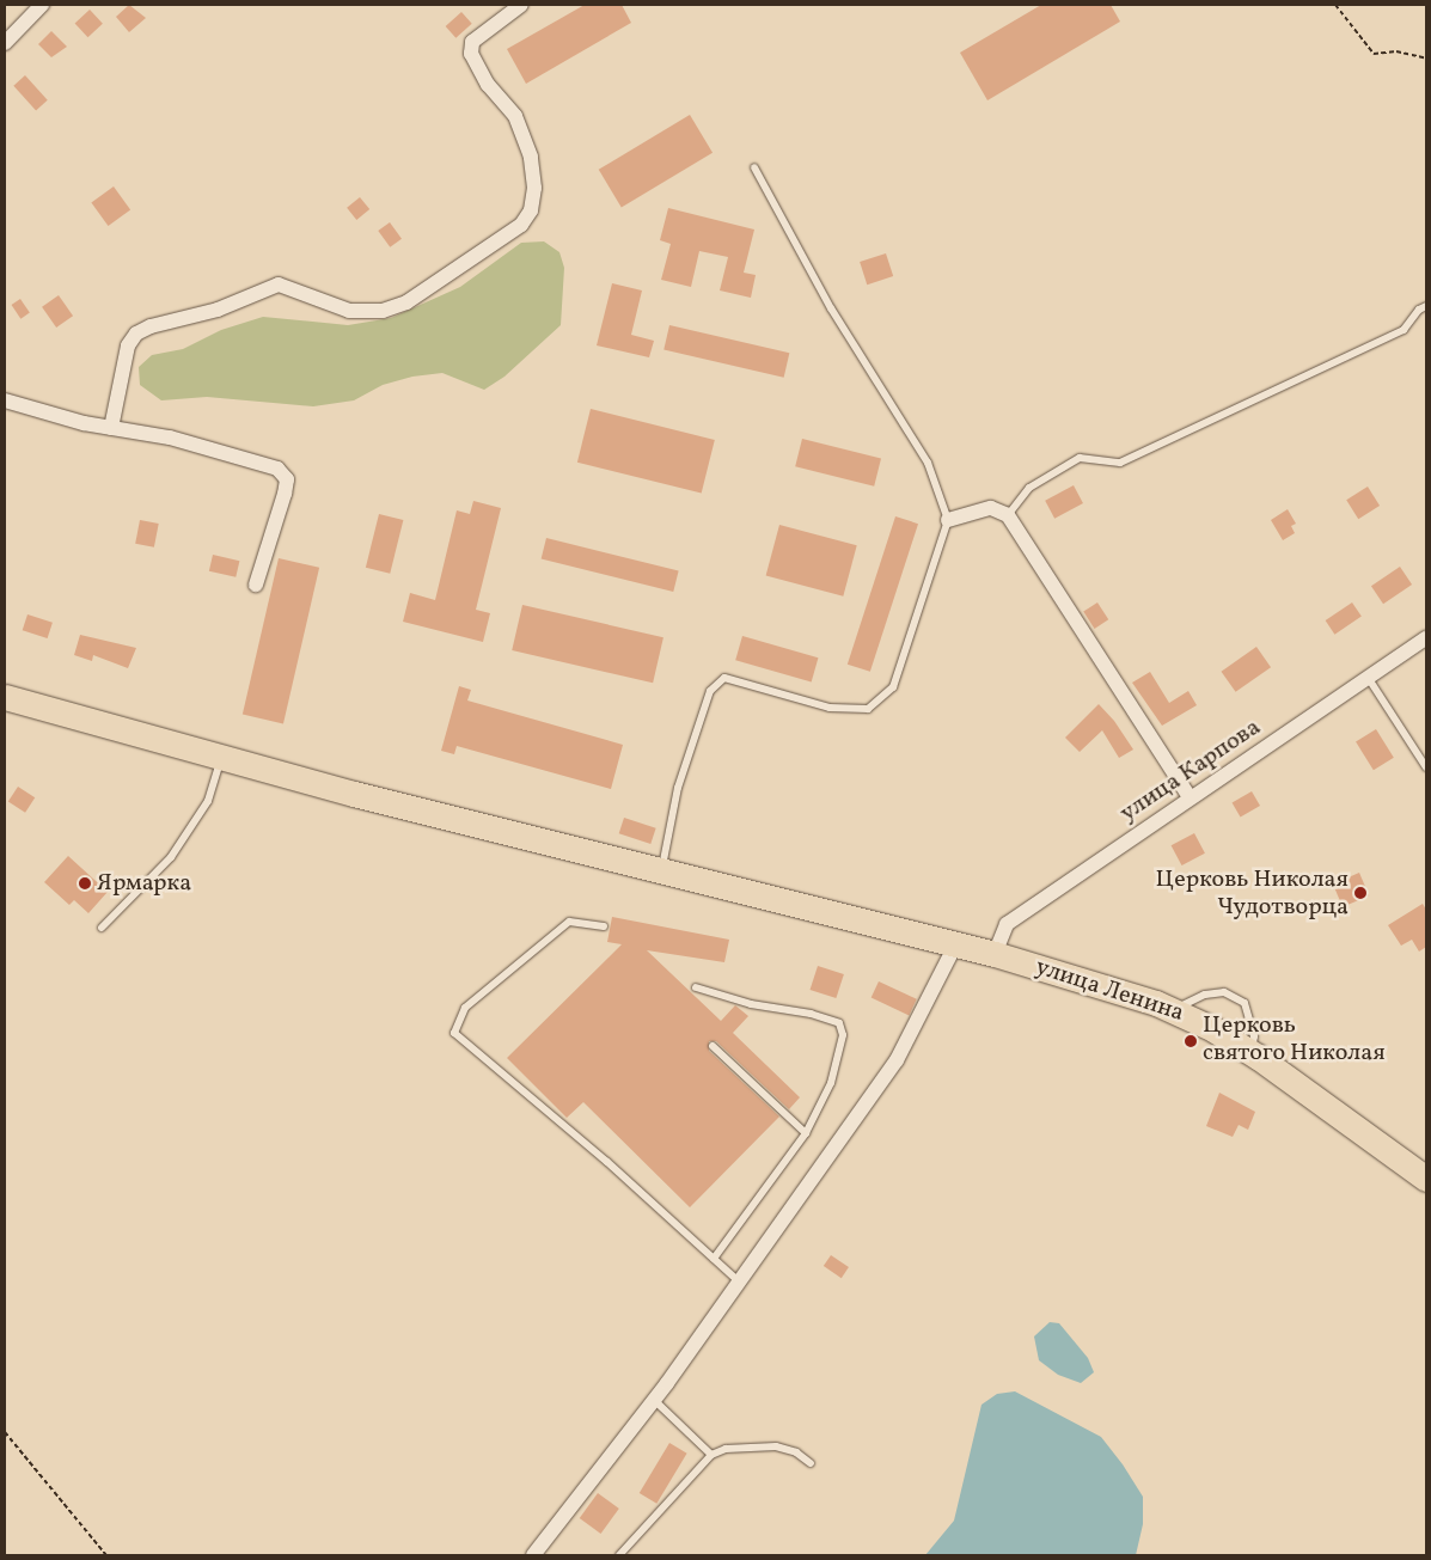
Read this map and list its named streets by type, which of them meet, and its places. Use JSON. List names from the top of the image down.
{
  "streets": {
    "main road": ["улица Ленина"],
    "street": ["улица Карпова"]
  },
  "crossings": [
    ["улица Карпова", "улица Ленина"]
  ],
  "places": ["Ярмарка", "Церковь Николая Чудотворца", "Церковь святого Николая"]
}
